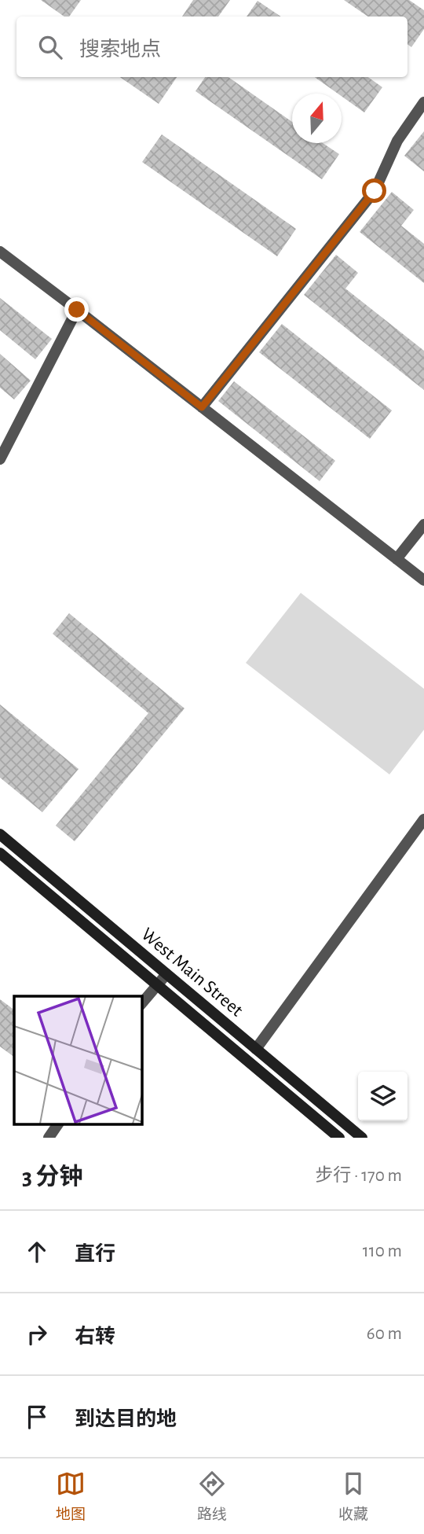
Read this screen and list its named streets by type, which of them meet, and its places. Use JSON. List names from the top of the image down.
{
  "streets": {
    "main road": ["West Main Street"]
  },
  "north": "top",
  "page": {
    "search": "搜索地点",
    "heading": ["3 分钟", "步行 · 170 m"],
    "list": [
      ["直行", "110 m"],
      ["右转", "60 m"],
      "到达目的地"
    ],
    "nav": ["地图", "路线", "收藏"]
  }
}
